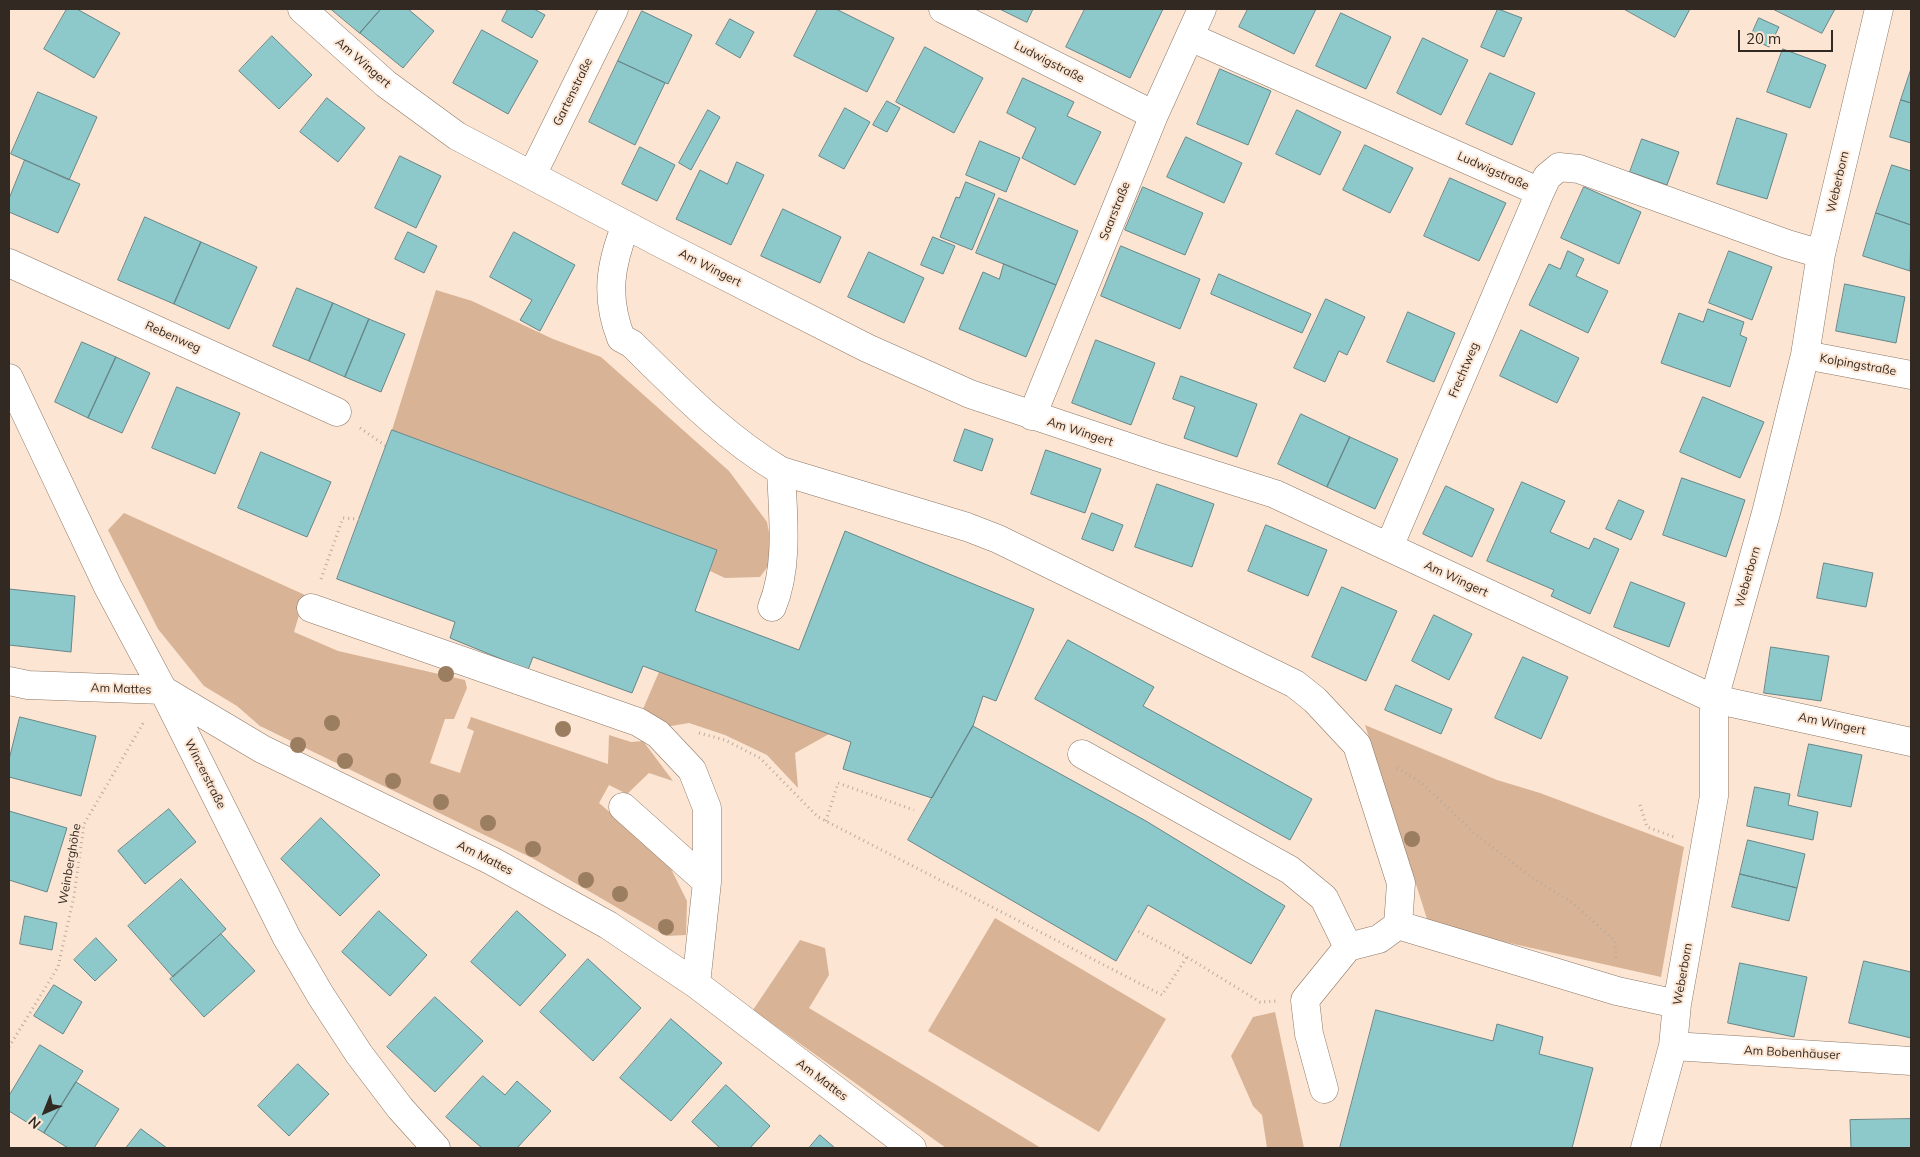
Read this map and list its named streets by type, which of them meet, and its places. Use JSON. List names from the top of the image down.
{
  "streets": {
    "street": [
      "Ludwigstraße",
      "Am Wingert",
      "Gartenstraße",
      "Weberborn",
      "Saarstraße",
      "Rebenweg",
      "Kolpingstraße",
      "Frechtweg",
      "Am Mattes",
      "Winzerstraße",
      "Am Bobenhäuser"
    ],
    "path": ["Weinberghöhe"]
  },
  "crossings": [
    ["Ludwigstraße", "Weberborn"],
    ["Ludwigstraße", "Saarstraße"],
    ["Ludwigstraße", "Frechtweg"],
    ["Am Wingert", "Gartenstraße"],
    ["Am Wingert", "Weberborn"],
    ["Am Wingert", "Saarstraße"],
    ["Am Wingert", "Frechtweg"],
    ["Weberborn", "Kolpingstraße"],
    ["Weberborn", "Am Bobenhäuser"],
    ["Am Mattes", "Winzerstraße"],
    ["Am Mattes", "Weinberghöhe"],
    ["Winzerstraße", "Weinberghöhe"]
  ],
  "scale_bar": "20 m",
  "north": "bottom left"
}
